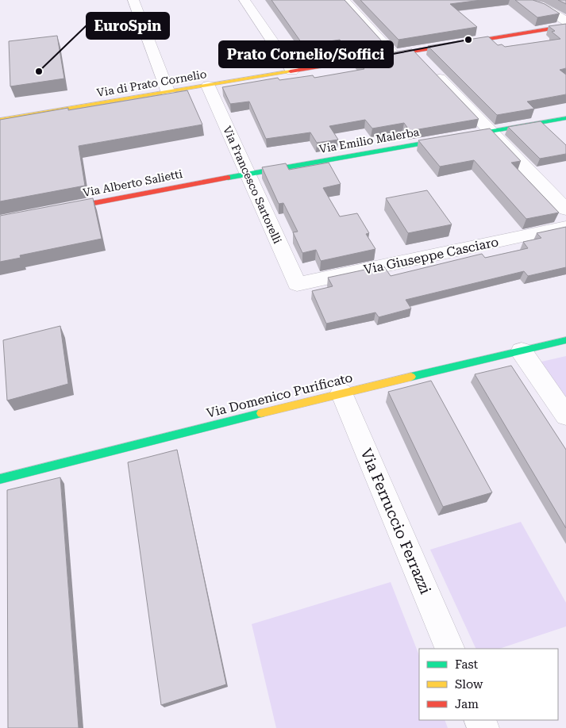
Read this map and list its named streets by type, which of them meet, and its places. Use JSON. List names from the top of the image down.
{
  "streets": {
    "street": [
      "Via di Prato Cornelio",
      "Via Emilio Malerba",
      "Via Alberto Salietti",
      "Via Francesco Sartorelli",
      "Via Giuseppe Casciaro",
      "Via Domenico Purificato",
      "Via Ferruccio Ferrazzi"
    ]
  },
  "crossings": [
    ["Via di Prato Cornelio", "Via Francesco Sartorelli"],
    ["Via Emilio Malerba", "Via Alberto Salietti"],
    ["Via Emilio Malerba", "Via Francesco Sartorelli"],
    ["Via Alberto Salietti", "Via Francesco Sartorelli"],
    ["Via Francesco Sartorelli", "Via Giuseppe Casciaro"],
    ["Via Domenico Purificato", "Via Ferruccio Ferrazzi"]
  ],
  "places": ["Prato Cornelio/Soffici", "EuroSpin"],
  "legend": ["Fast", "Slow", "Jam"]
}
